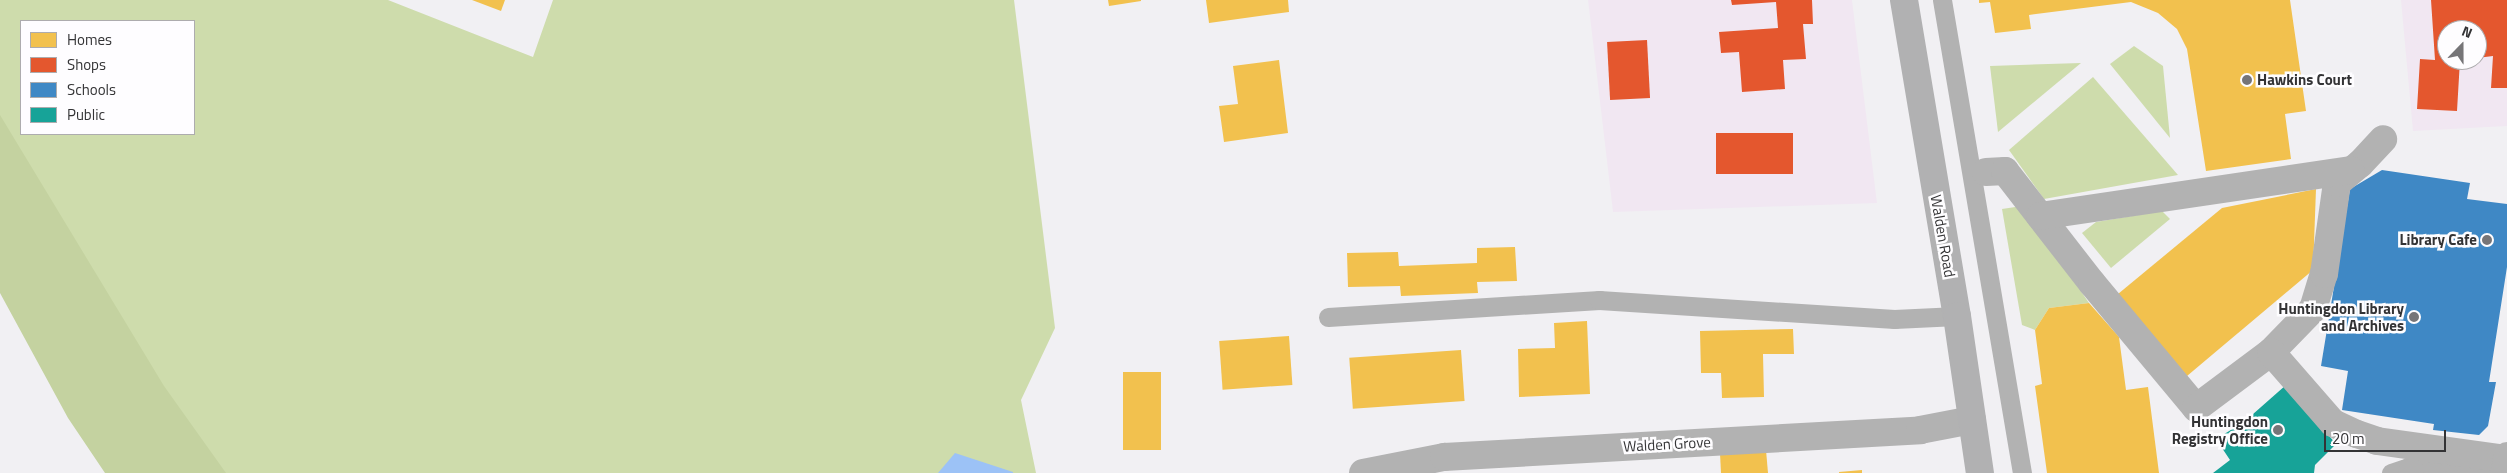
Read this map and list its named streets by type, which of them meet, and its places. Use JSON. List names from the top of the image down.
{
  "streets": {
    "main road": ["Walden Road"],
    "street": ["Walden Grove"]
  },
  "crossings": [
    ["Walden Road", "Walden Grove"]
  ],
  "places": [
    "Hawkins Court",
    "Library Cafe",
    "Huntingdon Library and Archives",
    "Huntingdon Registry Office"
  ],
  "legend": [
    "Homes",
    "Shops",
    "Schools",
    "Public"
  ],
  "scale_bar": "20 m",
  "north": "top"
}
